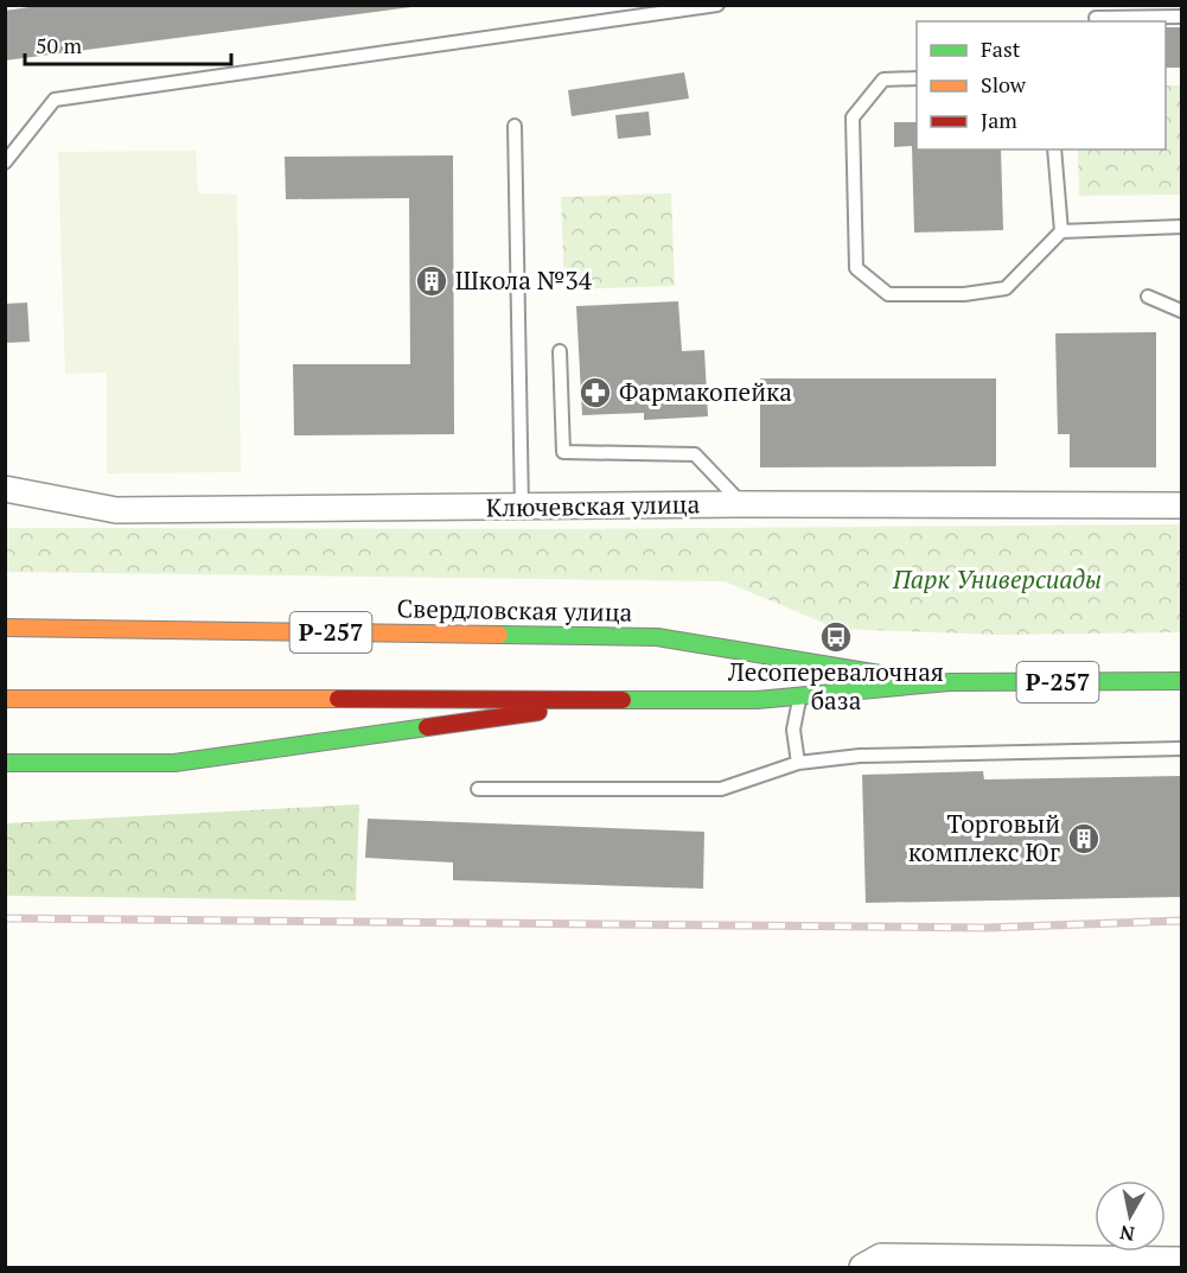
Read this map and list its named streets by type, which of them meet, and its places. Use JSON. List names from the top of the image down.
{
  "streets": {
    "main road": ["Свердловская улица", "Р-257"],
    "street": ["Ключевская улица"]
  },
  "parks": ["Парк Универсиады"],
  "places": {
    "building": ["Школа №34", "Торговый комплекс Юг"],
    "pharmacy": ["Фармакопейка"],
    "bus stop": ["Лесоперевалочная база"]
  },
  "legend": ["Fast", "Slow", "Jam"],
  "scale_bar": "50 m",
  "north": "bottom"
}
